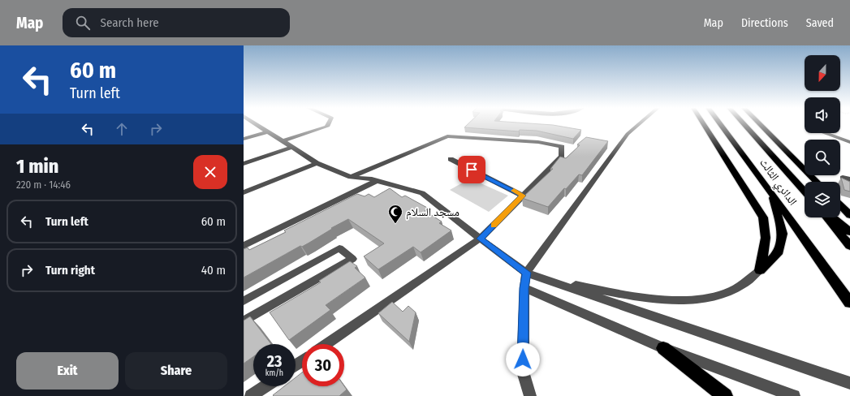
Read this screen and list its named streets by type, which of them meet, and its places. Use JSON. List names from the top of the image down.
{
  "streets": {
    "highway": ["الدائري الثالث"]
  },
  "places": {
    "mosque": ["مسجد السلام"]
  },
  "north": "bottom",
  "page": {
    "header": "Map",
    "search": "Search here",
    "nav": ["Map", "Directions", "Saved"],
    "turn": ["60 m", "Turn left"],
    "heading": ["1 min", "220 m · 14:46"],
    "list": [
      {
        "name": "Turn left",
        "value": "60 m"
      },
      {
        "name": "Turn right",
        "value": "40 m"
      }
    ],
    "speed": "23 km/h",
    "limit": "30",
    "buttons": ["Exit", "Share"]
  }
}
